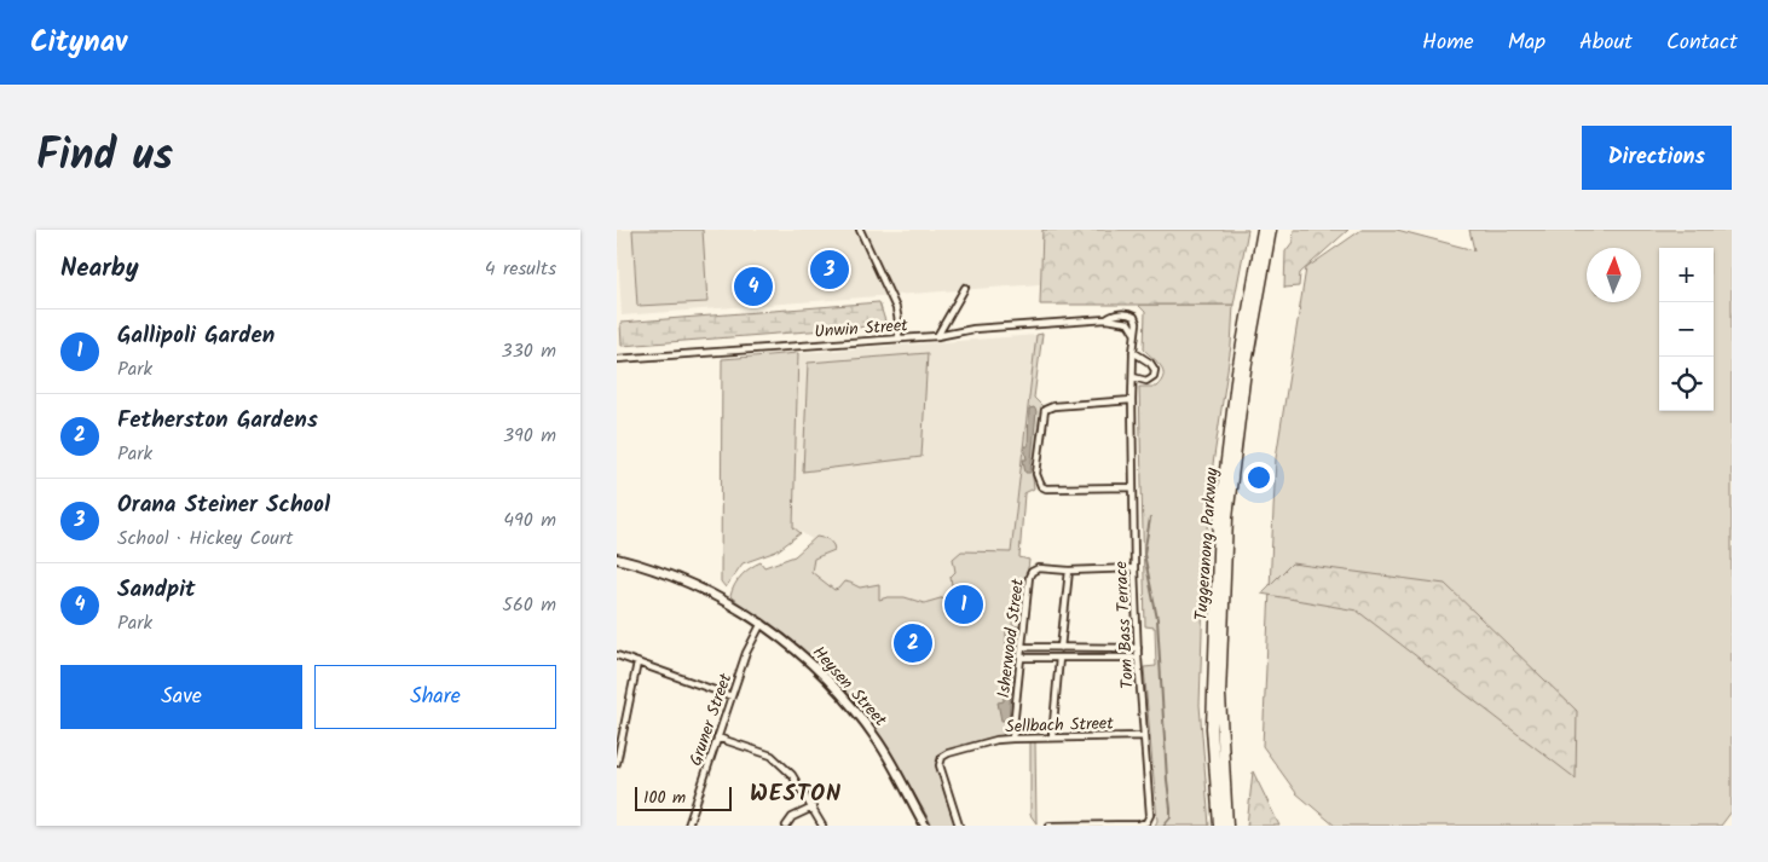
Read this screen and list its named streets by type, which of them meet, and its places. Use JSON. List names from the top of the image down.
{
  "streets": {
    "highway": ["Tuggeranong Parkway"],
    "main road": ["Heysen Street"],
    "street": [
      "Unwin Street",
      "Tom Bass Terrace",
      "Isherwood Street",
      "Gruner Street",
      "Sellbach Street"
    ]
  },
  "crossings": [
    ["Unwin Street", "Tom Bass Terrace"],
    ["Tom Bass Terrace", "Isherwood Street"],
    ["Tom Bass Terrace", "Sellbach Street"],
    ["Isherwood Street", "Sellbach Street"],
    ["Heysen Street", "Gruner Street"]
  ],
  "districts": ["WESTON"],
  "scale_bar": "100 m",
  "north": "top",
  "page": {
    "header": "Citynav",
    "nav": [
      "Home",
      "Map",
      "About",
      "Contact"
    ],
    "title": "Find us",
    "buttons": [
      "Directions",
      ["Save", "Share"]
    ],
    "heading": ["Nearby", "4 results"],
    "map_buttons": ["+", "−"],
    "pins": [
      "3",
      "4",
      "1",
      "2"
    ],
    "list": [
      {
        "mark": "1",
        "name": "Gallipoli Garden",
        "note": "Park",
        "value": "330 m"
      },
      {
        "mark": "2",
        "name": "Fetherston Gardens",
        "note": "Park",
        "value": "390 m"
      },
      {
        "mark": "3",
        "name": "Orana Steiner School",
        "note": "School · Hickey Court",
        "value": "490 m"
      },
      {
        "mark": "4",
        "name": "Sandpit",
        "note": "Park",
        "value": "560 m"
      }
    ],
    "scale": "100 m"
  }
}
